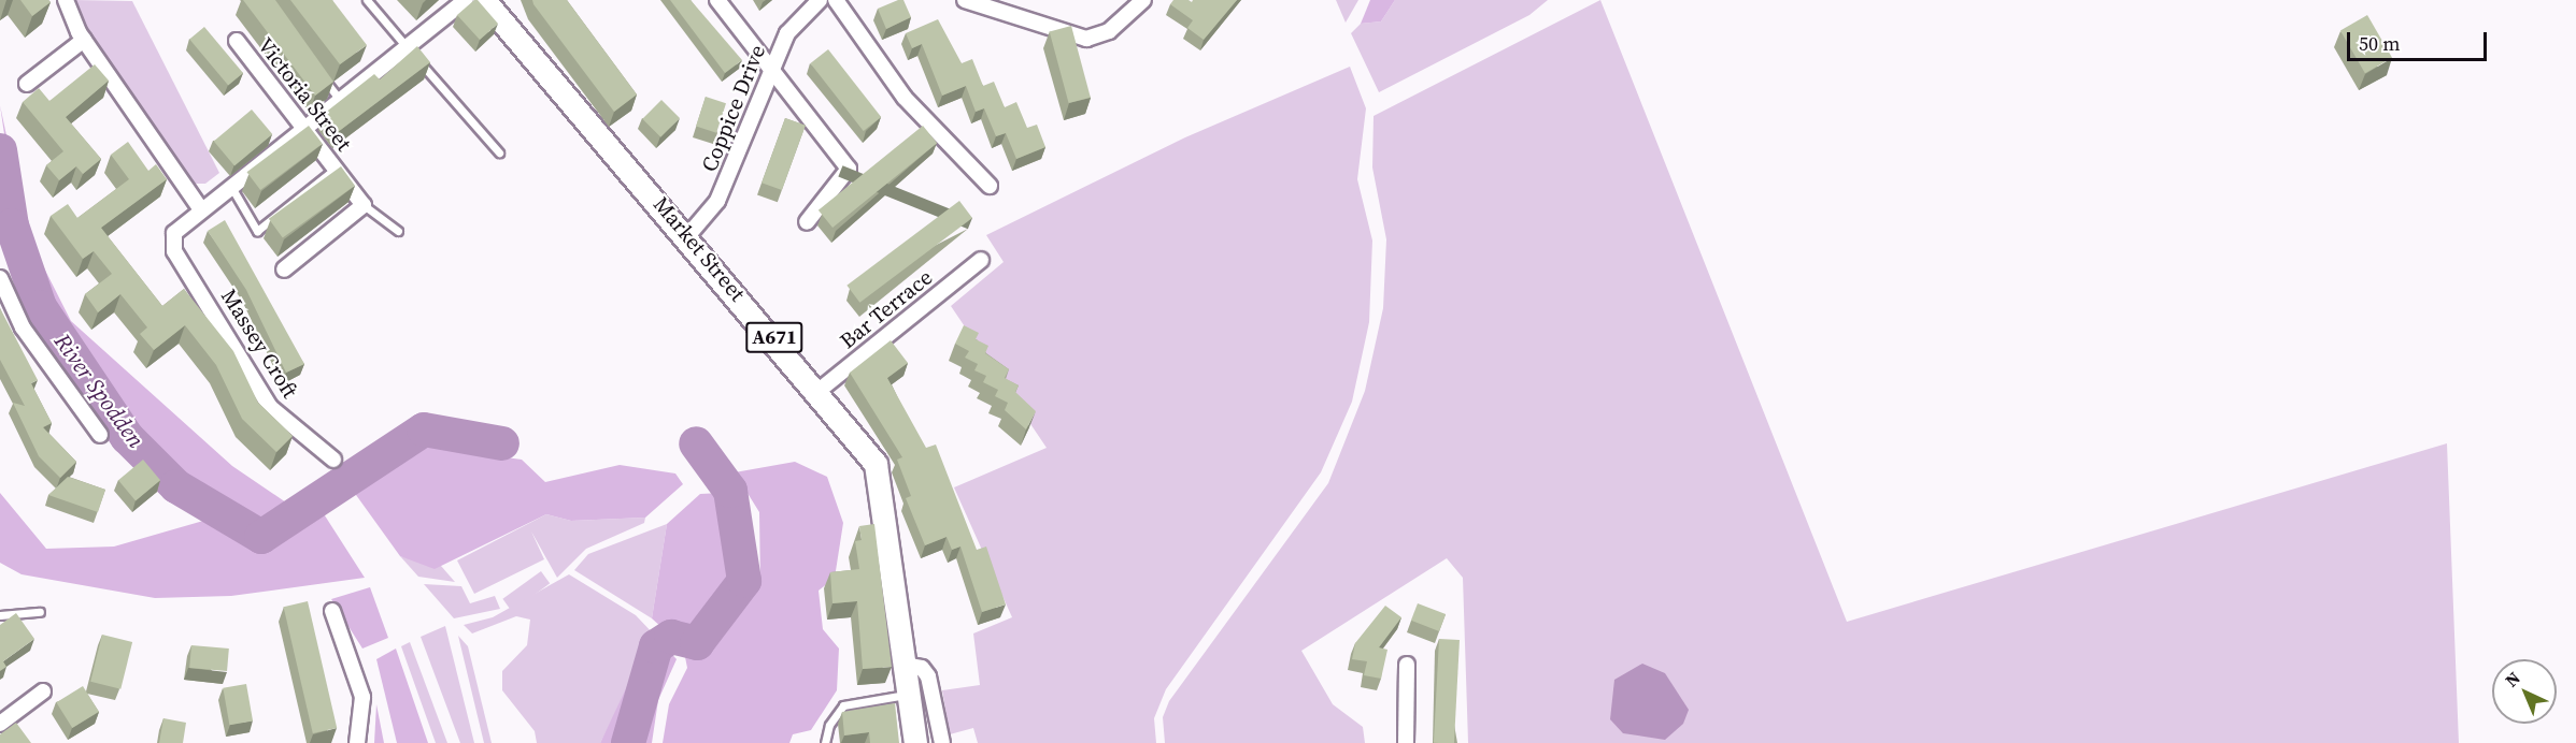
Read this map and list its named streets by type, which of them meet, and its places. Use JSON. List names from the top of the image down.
{
  "streets": {
    "main road": ["Market Street", "A671"],
    "street": [
      "Victoria Street",
      "Coppice Drive",
      "Bar Terrace",
      "Massey Croft"
    ]
  },
  "crossings": [
    ["Coppice Drive", "Market Street"],
    ["Market Street", "Bar Terrace"]
  ],
  "water": ["River Spodden"],
  "scale_bar": "50 m",
  "north": "top left"
}
